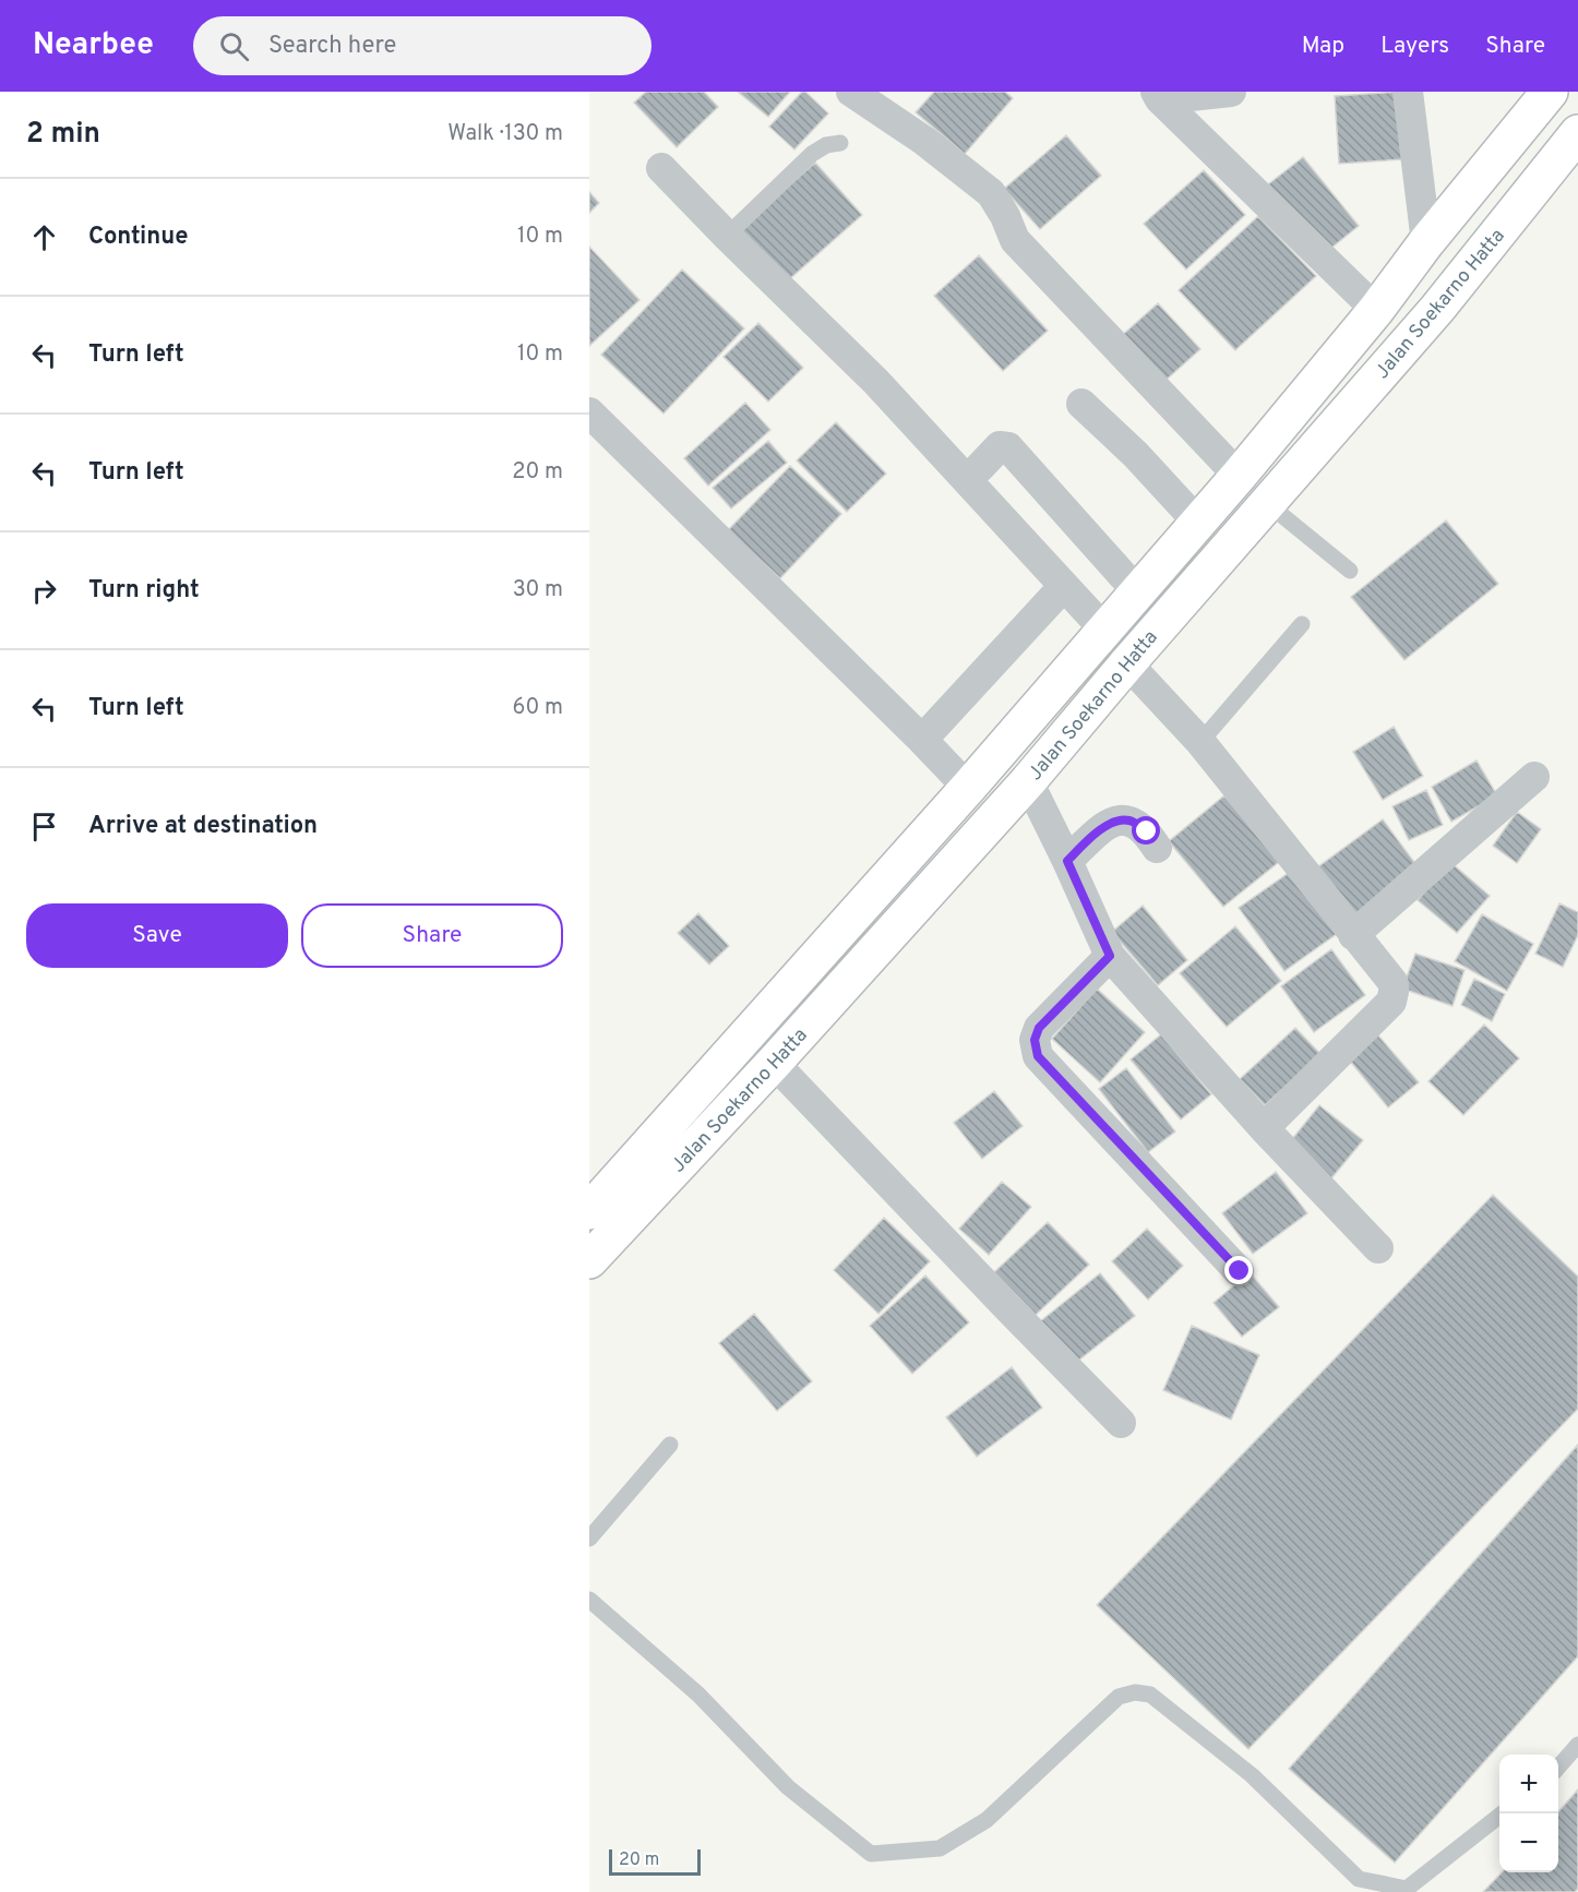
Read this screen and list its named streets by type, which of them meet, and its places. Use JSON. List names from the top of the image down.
{
  "streets": {
    "highway": ["Jalan Soekarno Hatta"]
  },
  "scale_bar": "20 m",
  "page": {
    "header": "Nearbee",
    "search": "Search here",
    "nav": ["Map", "Layers", "Share"],
    "heading": ["2 min", "Walk · 130 m"],
    "list": [
      ["Continue", "10 m"],
      ["Turn left", "10 m"],
      ["Turn left", "20 m"],
      ["Turn right", "30 m"],
      ["Turn left", "60 m"],
      "Arrive at destination"
    ],
    "buttons": ["Save", "Share"],
    "map_buttons": ["+", "−"],
    "scale": "20 m"
  }
}
